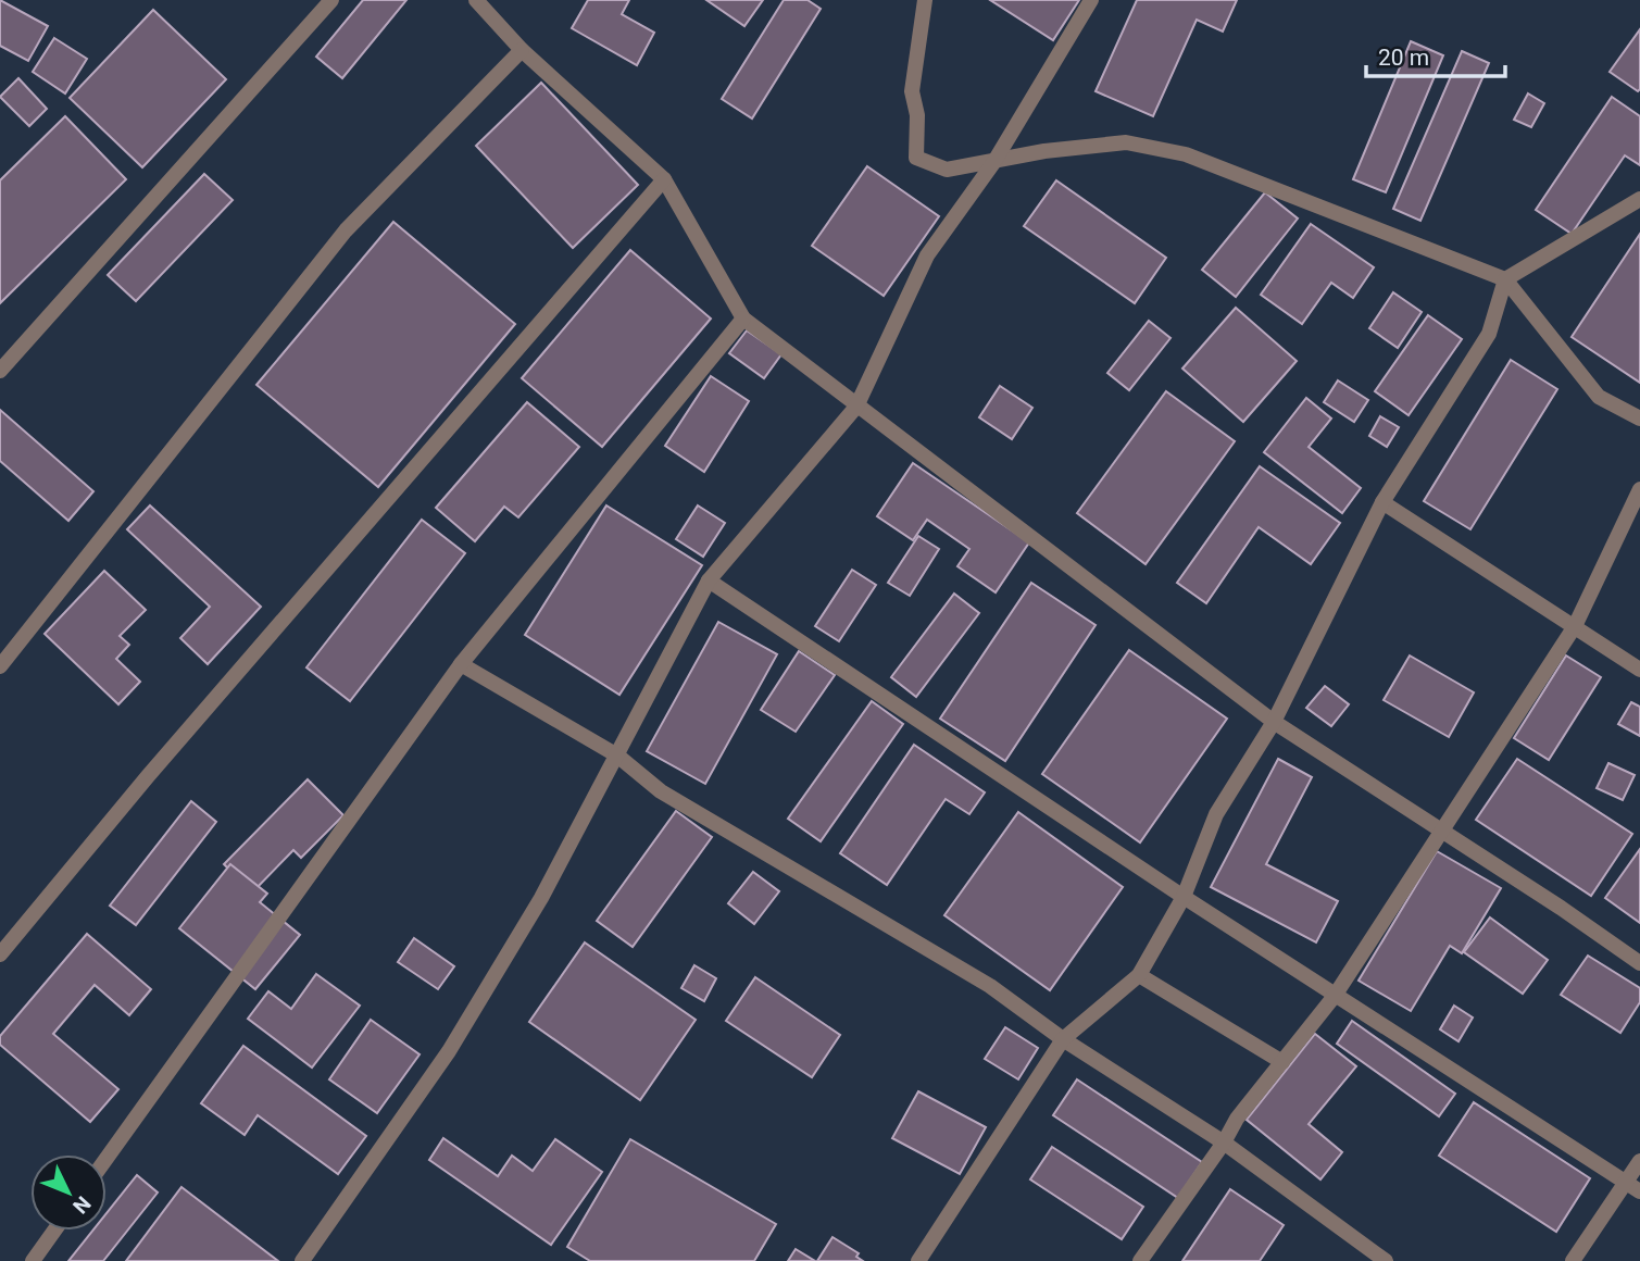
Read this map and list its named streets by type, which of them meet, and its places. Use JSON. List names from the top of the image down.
{
  "scale_bar": "20 m",
  "north": "bottom right"
}
